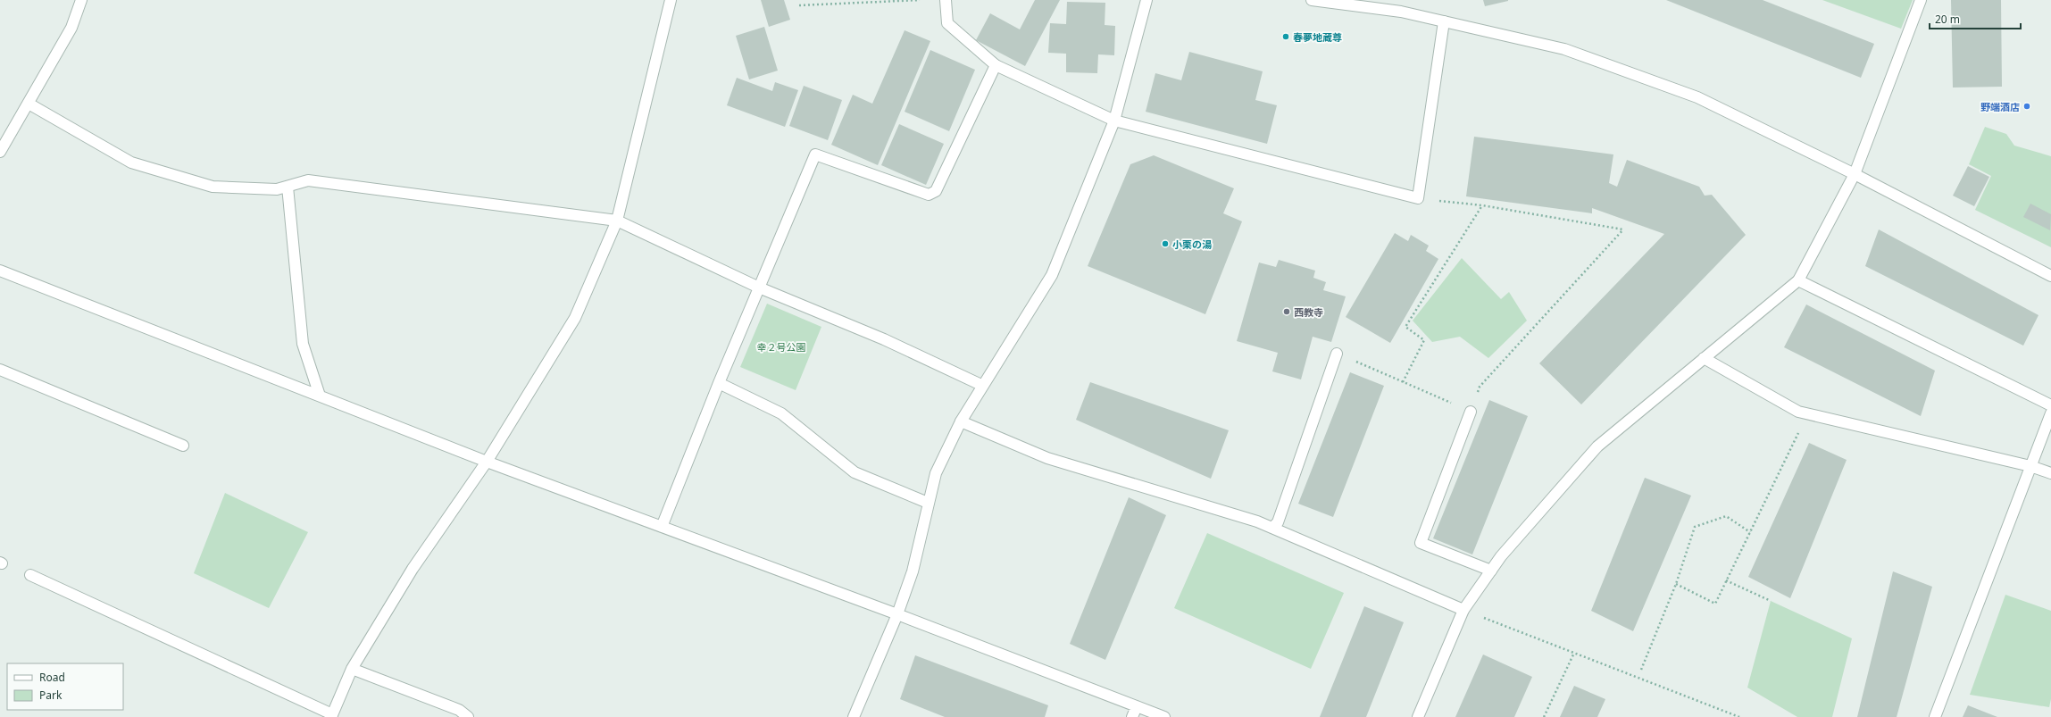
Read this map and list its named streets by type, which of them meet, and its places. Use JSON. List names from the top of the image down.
{
  "parks": ["幸２号公園"],
  "places": [
    "春夢地蔵尊",
    "野端酒店",
    "小栗の湯",
    "西教寺"
  ],
  "legend": ["Road", "Park"],
  "scale_bar": "20 m"
}
